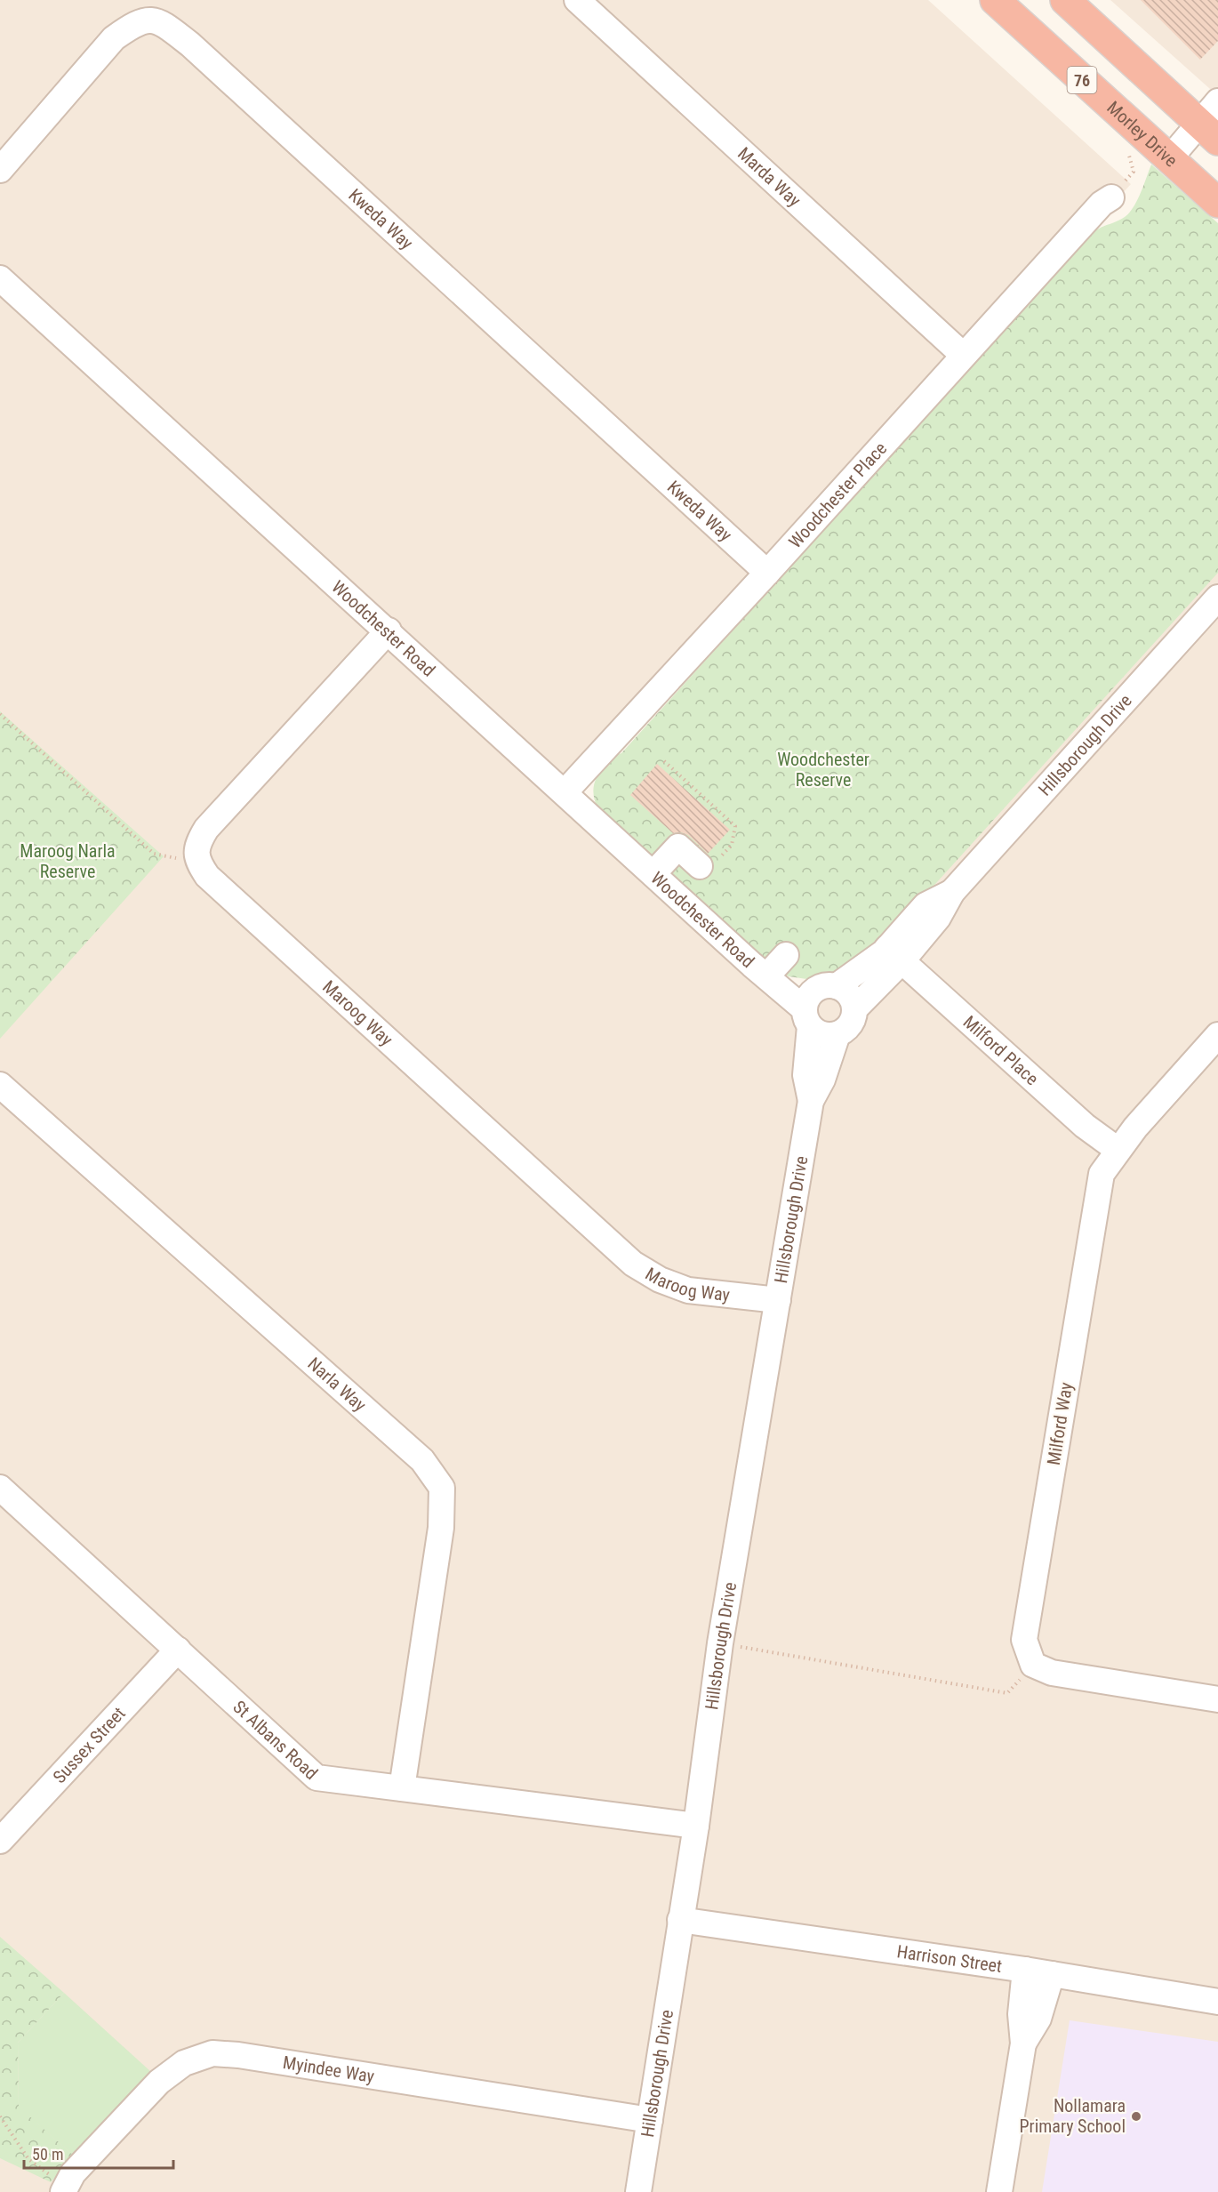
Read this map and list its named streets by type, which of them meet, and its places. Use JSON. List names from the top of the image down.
{
  "streets": {
    "highway": ["76", "Morley Drive"],
    "street": [
      "Marda Way",
      "Kweda Way",
      "Woodchester Place",
      "Woodchester Road",
      "Hillsborough Drive",
      "Maroog Way",
      "Milford Place",
      "Narla Way",
      "Milford Way",
      "St Albans Road",
      "Sussex Street",
      "Harrison Street",
      "Myindee Way"
    ]
  },
  "crossings": [
    ["Marda Way", "Woodchester Place"],
    ["Kweda Way", "Woodchester Place"],
    ["Woodchester Place", "Woodchester Road"],
    ["Woodchester Road", "Hillsborough Drive"],
    ["Hillsborough Drive", "Maroog Way"],
    ["Hillsborough Drive", "Milford Place"],
    ["Hillsborough Drive", "St Albans Road"],
    ["Hillsborough Drive", "Harrison Street"],
    ["Hillsborough Drive", "Myindee Way"],
    ["Milford Place", "Milford Way"],
    ["Narla Way", "St Albans Road"],
    ["St Albans Road", "Sussex Street"]
  ],
  "parks": ["Woodchester Reserve", "Maroog Narla Reserve"],
  "places": ["Nollamara Primary School"],
  "scale_bar": "50 m"
}
